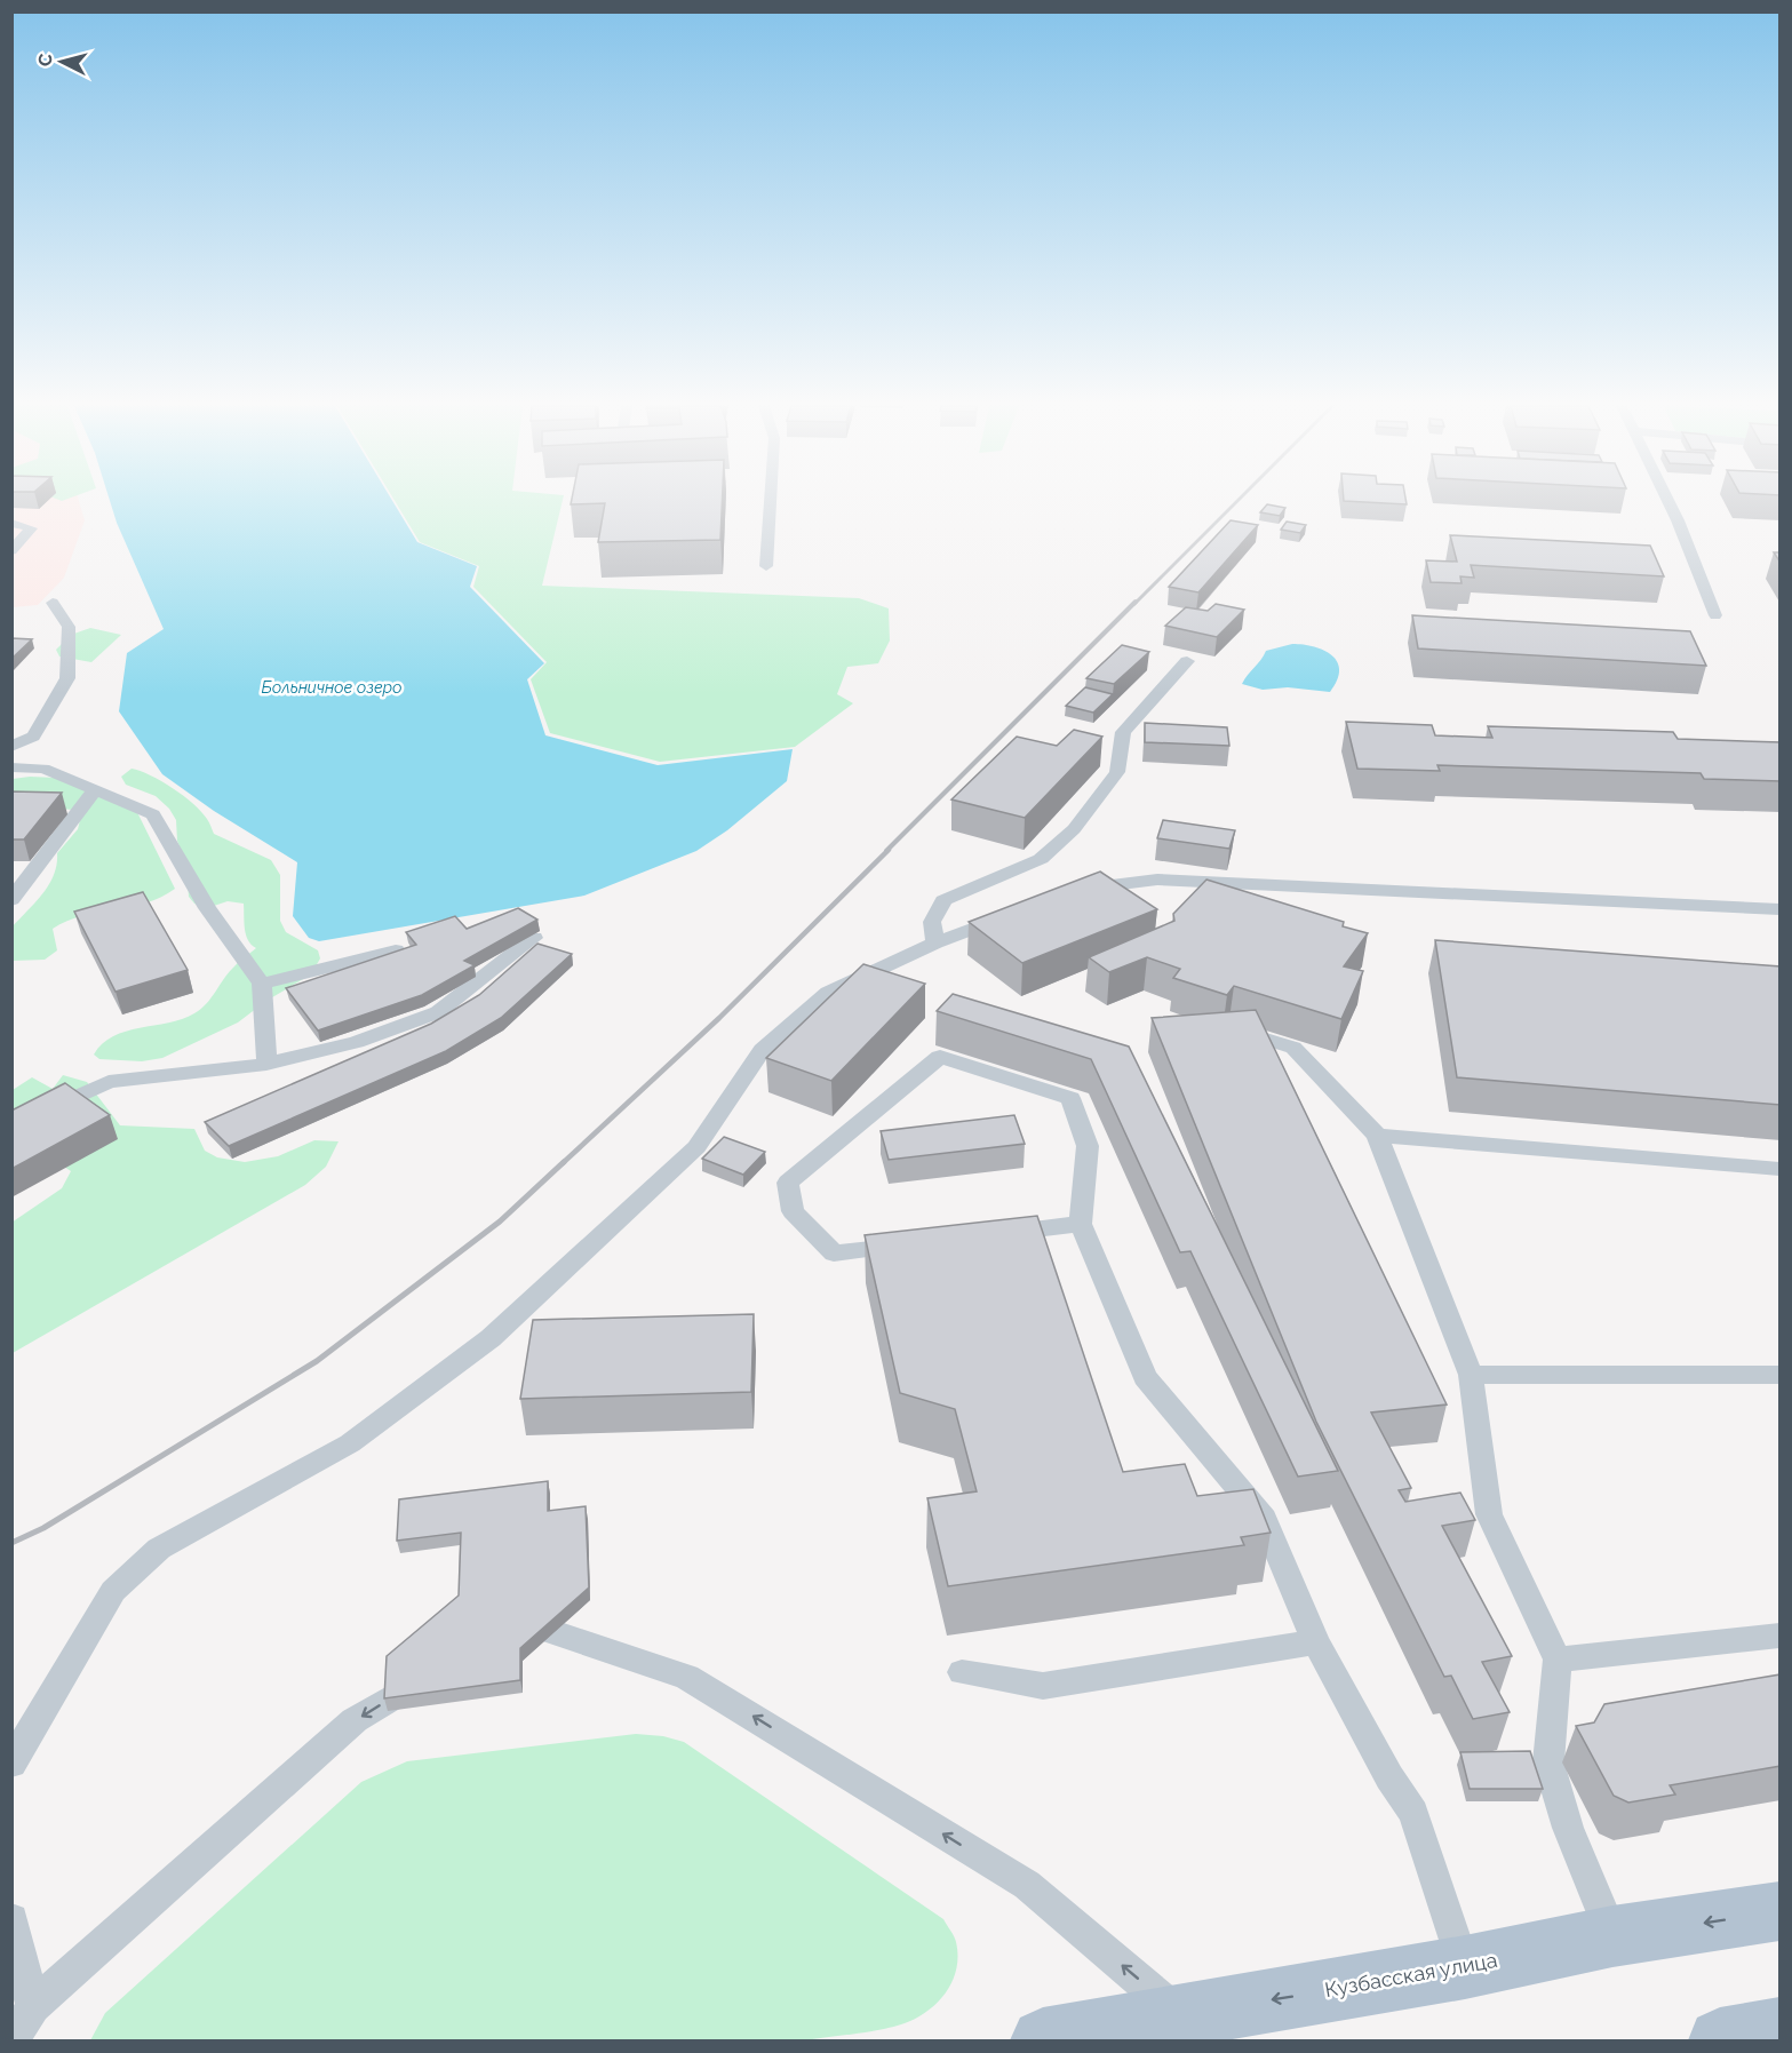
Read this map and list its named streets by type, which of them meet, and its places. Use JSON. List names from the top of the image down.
{
  "streets": {
    "main road": ["Кузбасская улица"]
  },
  "one_way": ["Кузбасская улица"],
  "water": ["Больничное озеро"],
  "north": "left"
}
